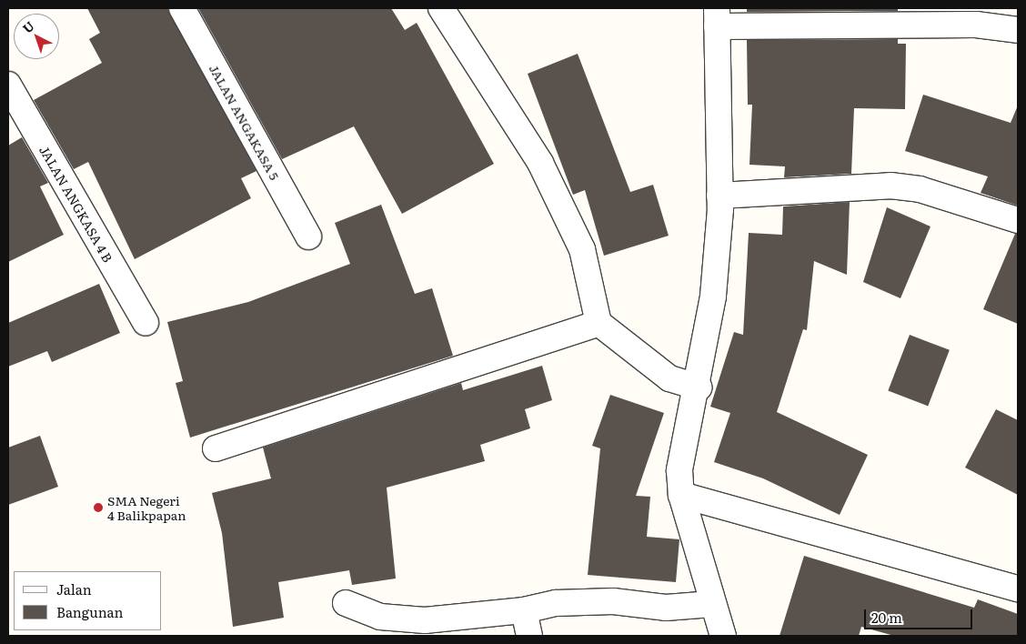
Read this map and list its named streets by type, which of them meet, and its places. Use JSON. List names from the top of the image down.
{
  "streets": {
    "street": ["JALAN ANGAKASA 5", "JALAN ANGKASA 4 B"]
  },
  "places": ["SMA Negeri 4 Balikpapan"],
  "legend": ["Jalan", "Bangunan"],
  "scale_bar": "20 m",
  "north": "top left"
}
